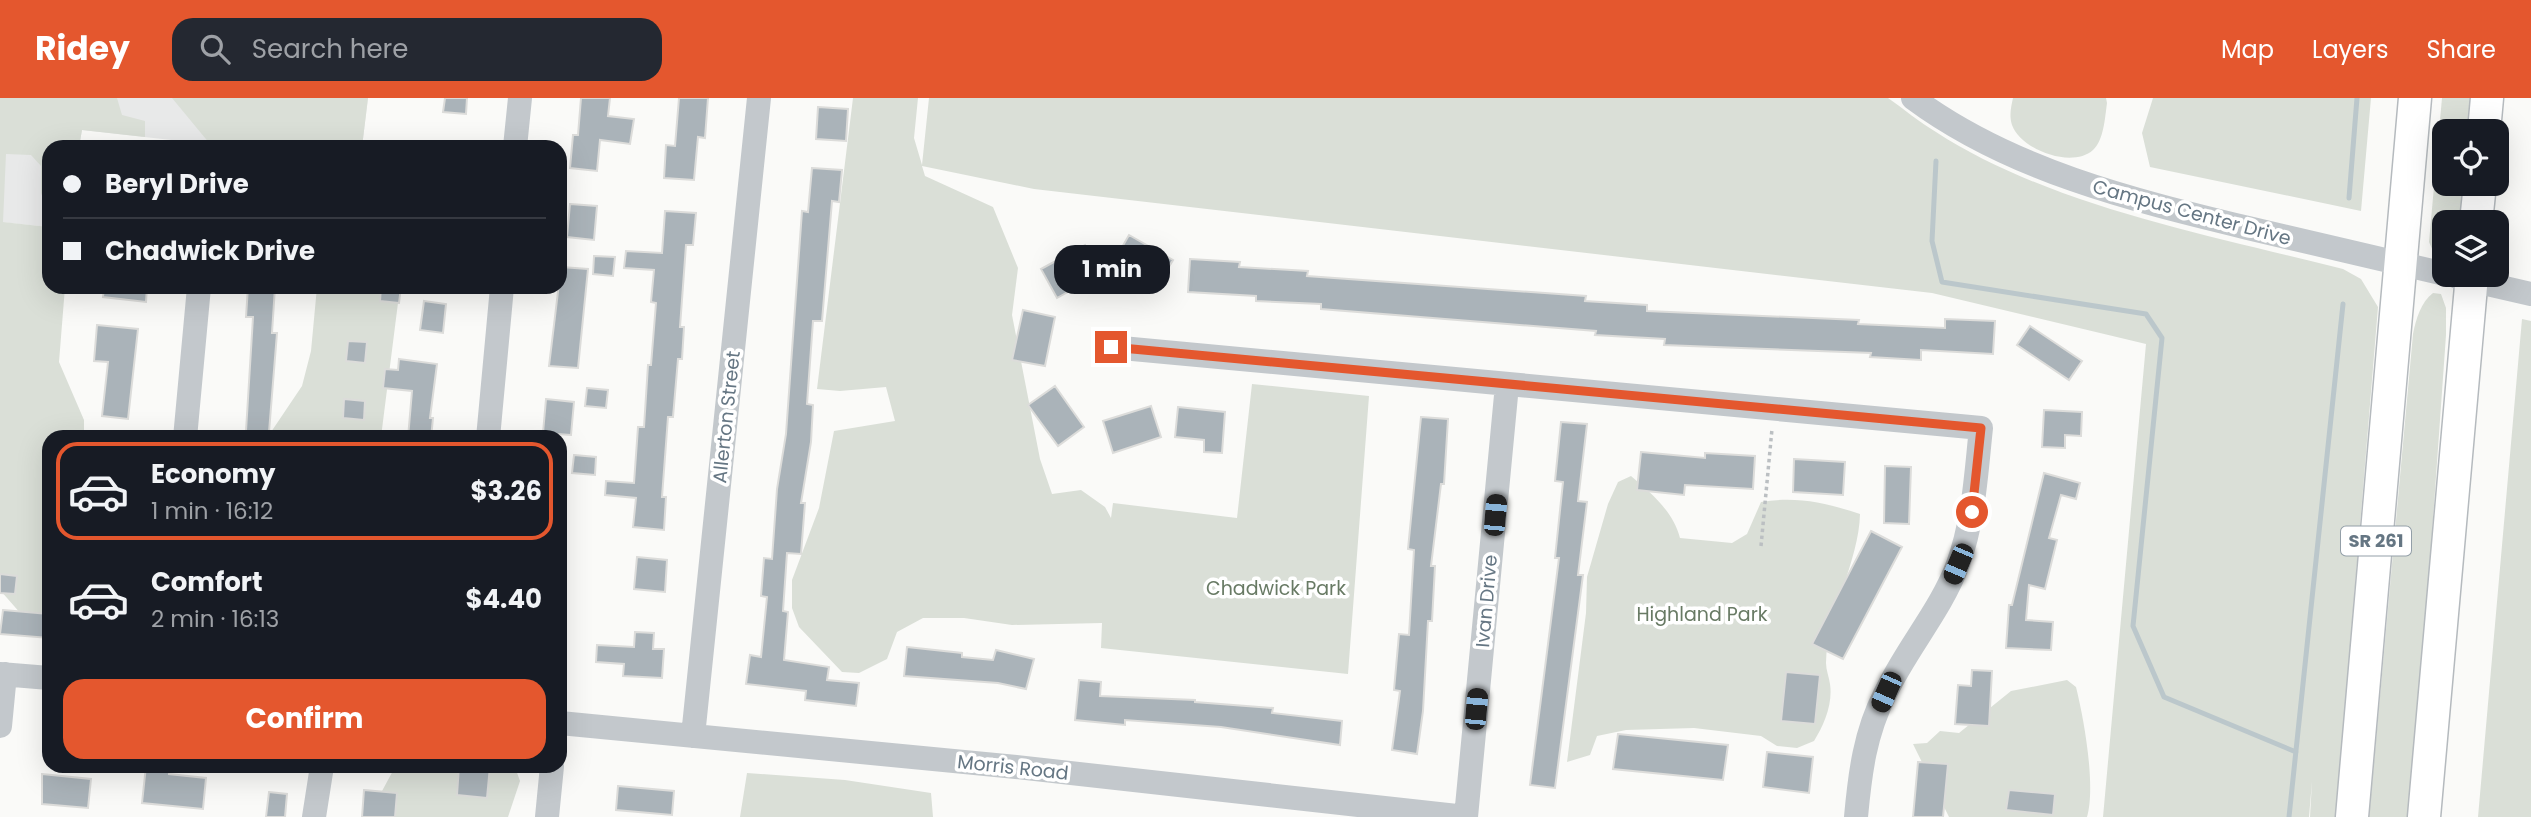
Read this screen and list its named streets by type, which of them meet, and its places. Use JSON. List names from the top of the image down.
{
  "streets": {
    "main road": ["SR 261"],
    "street": [
      "Campus Center Drive",
      "Allerton Street",
      "Ivan Drive",
      "Morris Road"
    ]
  },
  "crossings": [
    ["Campus Center Drive", "SR 261"],
    ["Allerton Street", "Morris Road"],
    ["Ivan Drive", "Morris Road"]
  ],
  "parks": ["Chadwick Park", "Highland Park"],
  "page": {
    "header": "Ridey",
    "search": "Search here",
    "nav": ["Map", "Layers", "Share"],
    "banner": ["Beryl Drive", "Chadwick Drive"],
    "bubble": "1 min",
    "list": [
      {
        "name": "Economy",
        "note": "1 min · 16:12",
        "value": "$3.26"
      },
      {
        "name": "Comfort",
        "note": "2 min · 16:13",
        "value": "$4.40"
      }
    ],
    "buttons": "Confirm"
  }
}
